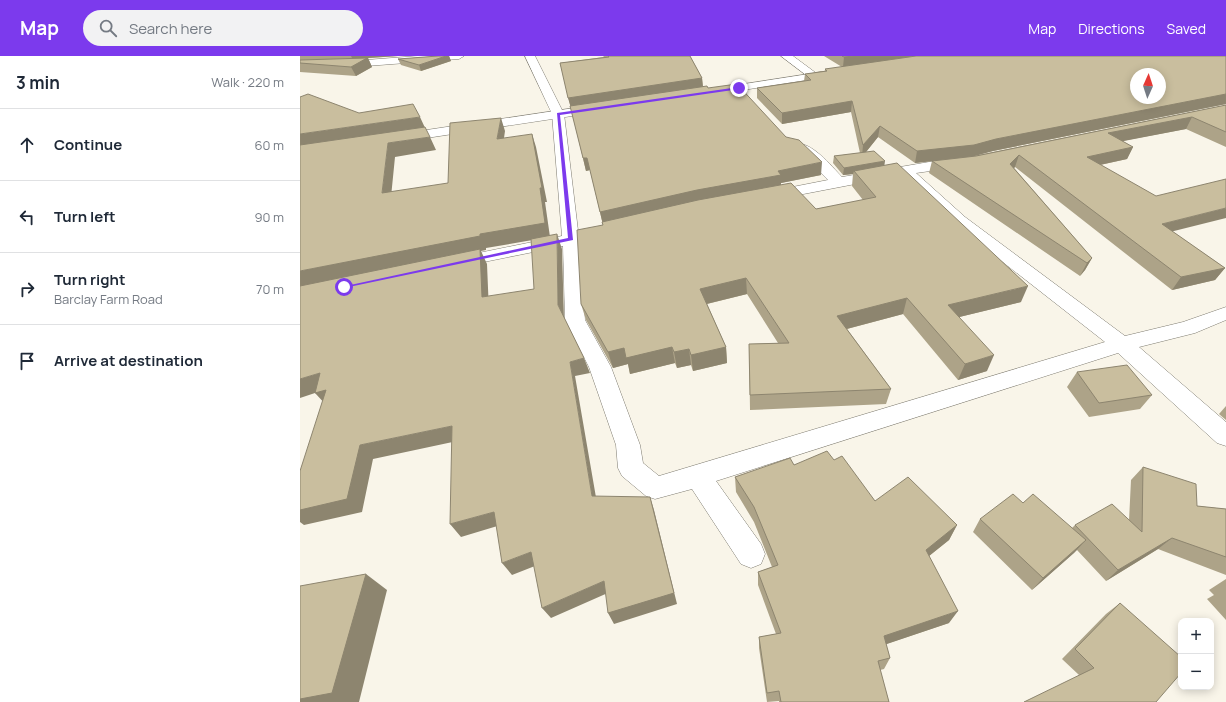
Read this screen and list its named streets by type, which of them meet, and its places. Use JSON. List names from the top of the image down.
{
  "north": "top",
  "page": {
    "header": "Map",
    "search": "Search here",
    "nav": ["Map", "Directions", "Saved"],
    "heading": ["3 min", "Walk · 220 m"],
    "list": [
      ["Continue", "60 m"],
      ["Turn left", "90 m"],
      ["Turn right", "Barclay Farm Road", "70 m"],
      "Arrive at destination"
    ],
    "map_buttons": ["+", "−"]
  }
}
